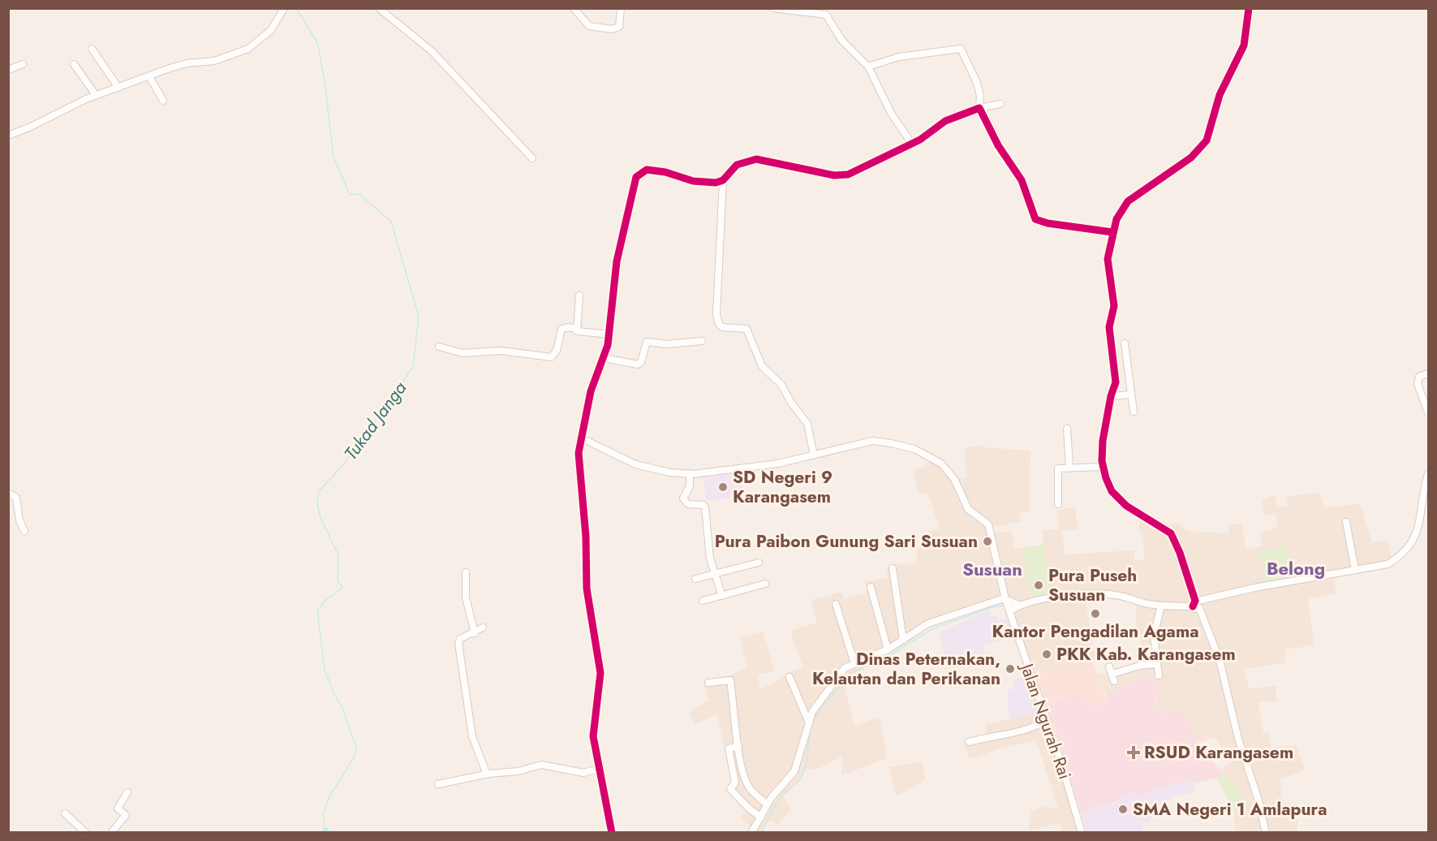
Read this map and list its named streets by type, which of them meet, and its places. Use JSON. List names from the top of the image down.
{
  "streets": {
    "street": ["Jalan Ngurah Rai"]
  },
  "districts": ["Belong", "Susuan"],
  "water": ["Tukad Janga"],
  "places": {
    "other": [
      "SD Negeri 9 Karangasem",
      "Pura Paibon Gunung Sari Susuan",
      "Pura Puseh Susuan",
      "Kantor Pengadilan Agama",
      "PKK Kab. Karangasem",
      "Dinas Peternakan, Kelautan dan Perikanan",
      "SMA Negeri 1 Amlapura"
    ],
    "health": ["RSUD Karangasem"]
  }
}
